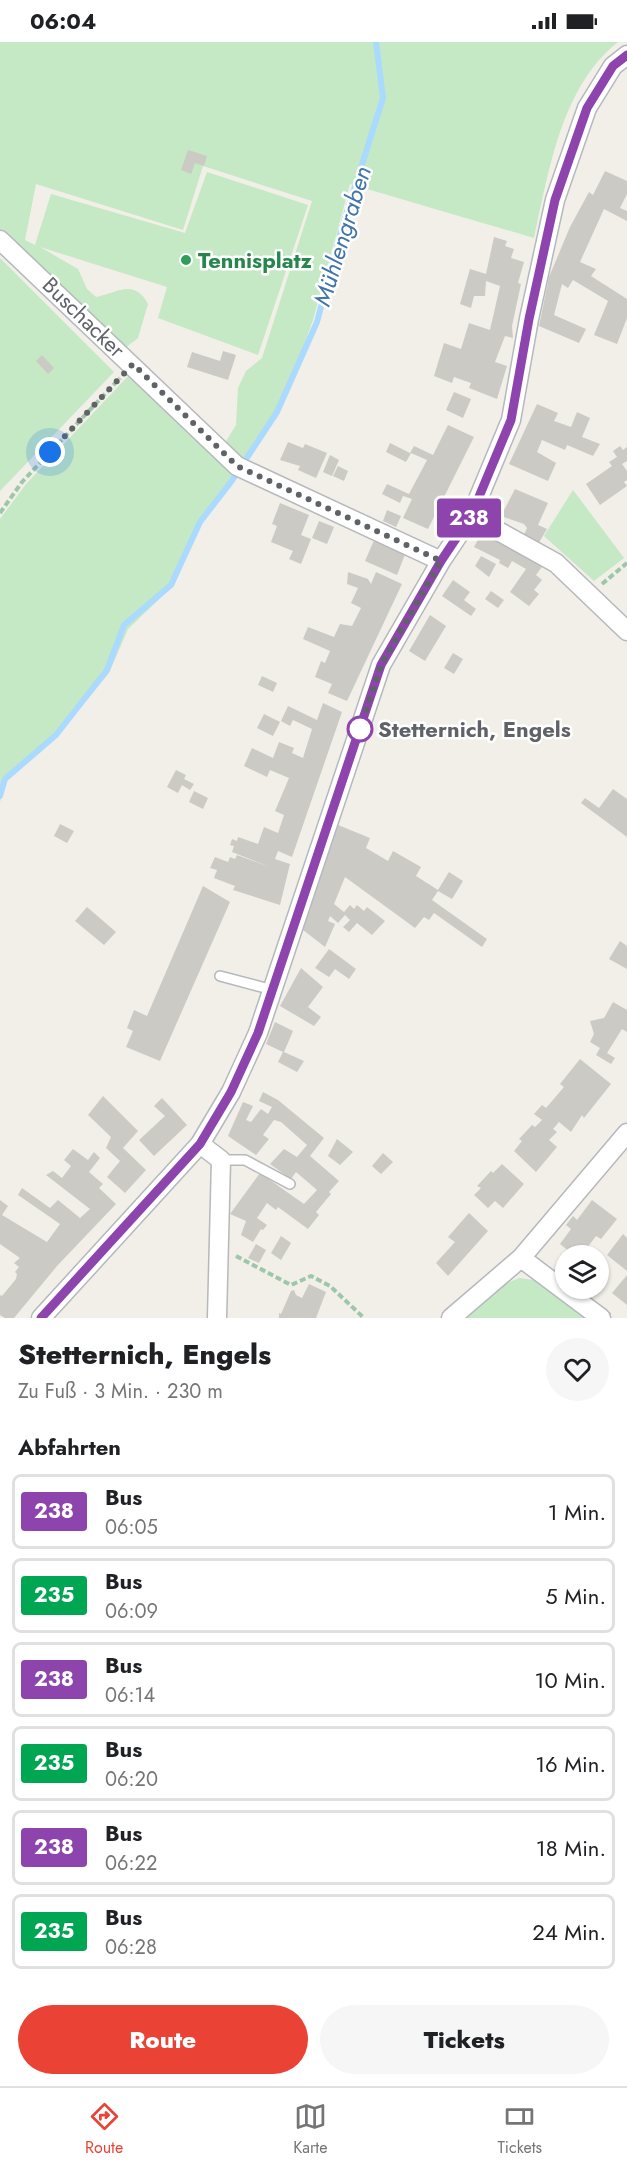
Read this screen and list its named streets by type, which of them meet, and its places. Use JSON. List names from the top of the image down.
{
  "streets": {
    "street": ["Buschacker"]
  },
  "water": ["Mühlengraben"],
  "places": ["Tennisplatz", "Stetternich, Engels"],
  "lines": ["bus line 238"],
  "page": {
    "status": "06:04",
    "on_map": "238",
    "heading": [
      ["Stetternich, Engels", "Zu Fuß · 3 Min. · 230 m"],
      "Abfahrten"
    ],
    "list": [
      {
        "mark": "238",
        "name": "Bus",
        "note": "06:05",
        "value": "1 Min."
      },
      {
        "mark": "235",
        "name": "Bus",
        "note": "06:09",
        "value": "5 Min."
      },
      {
        "mark": "238",
        "name": "Bus",
        "note": "06:14",
        "value": "10 Min."
      },
      {
        "mark": "235",
        "name": "Bus",
        "note": "06:20",
        "value": "16 Min."
      },
      {
        "mark": "238",
        "name": "Bus",
        "note": "06:22",
        "value": "18 Min."
      },
      {
        "mark": "235",
        "name": "Bus",
        "note": "06:28",
        "value": "24 Min."
      }
    ],
    "buttons": ["Route", "Tickets"],
    "tabs": ["Route", "Karte", "Tickets"]
  }
}
